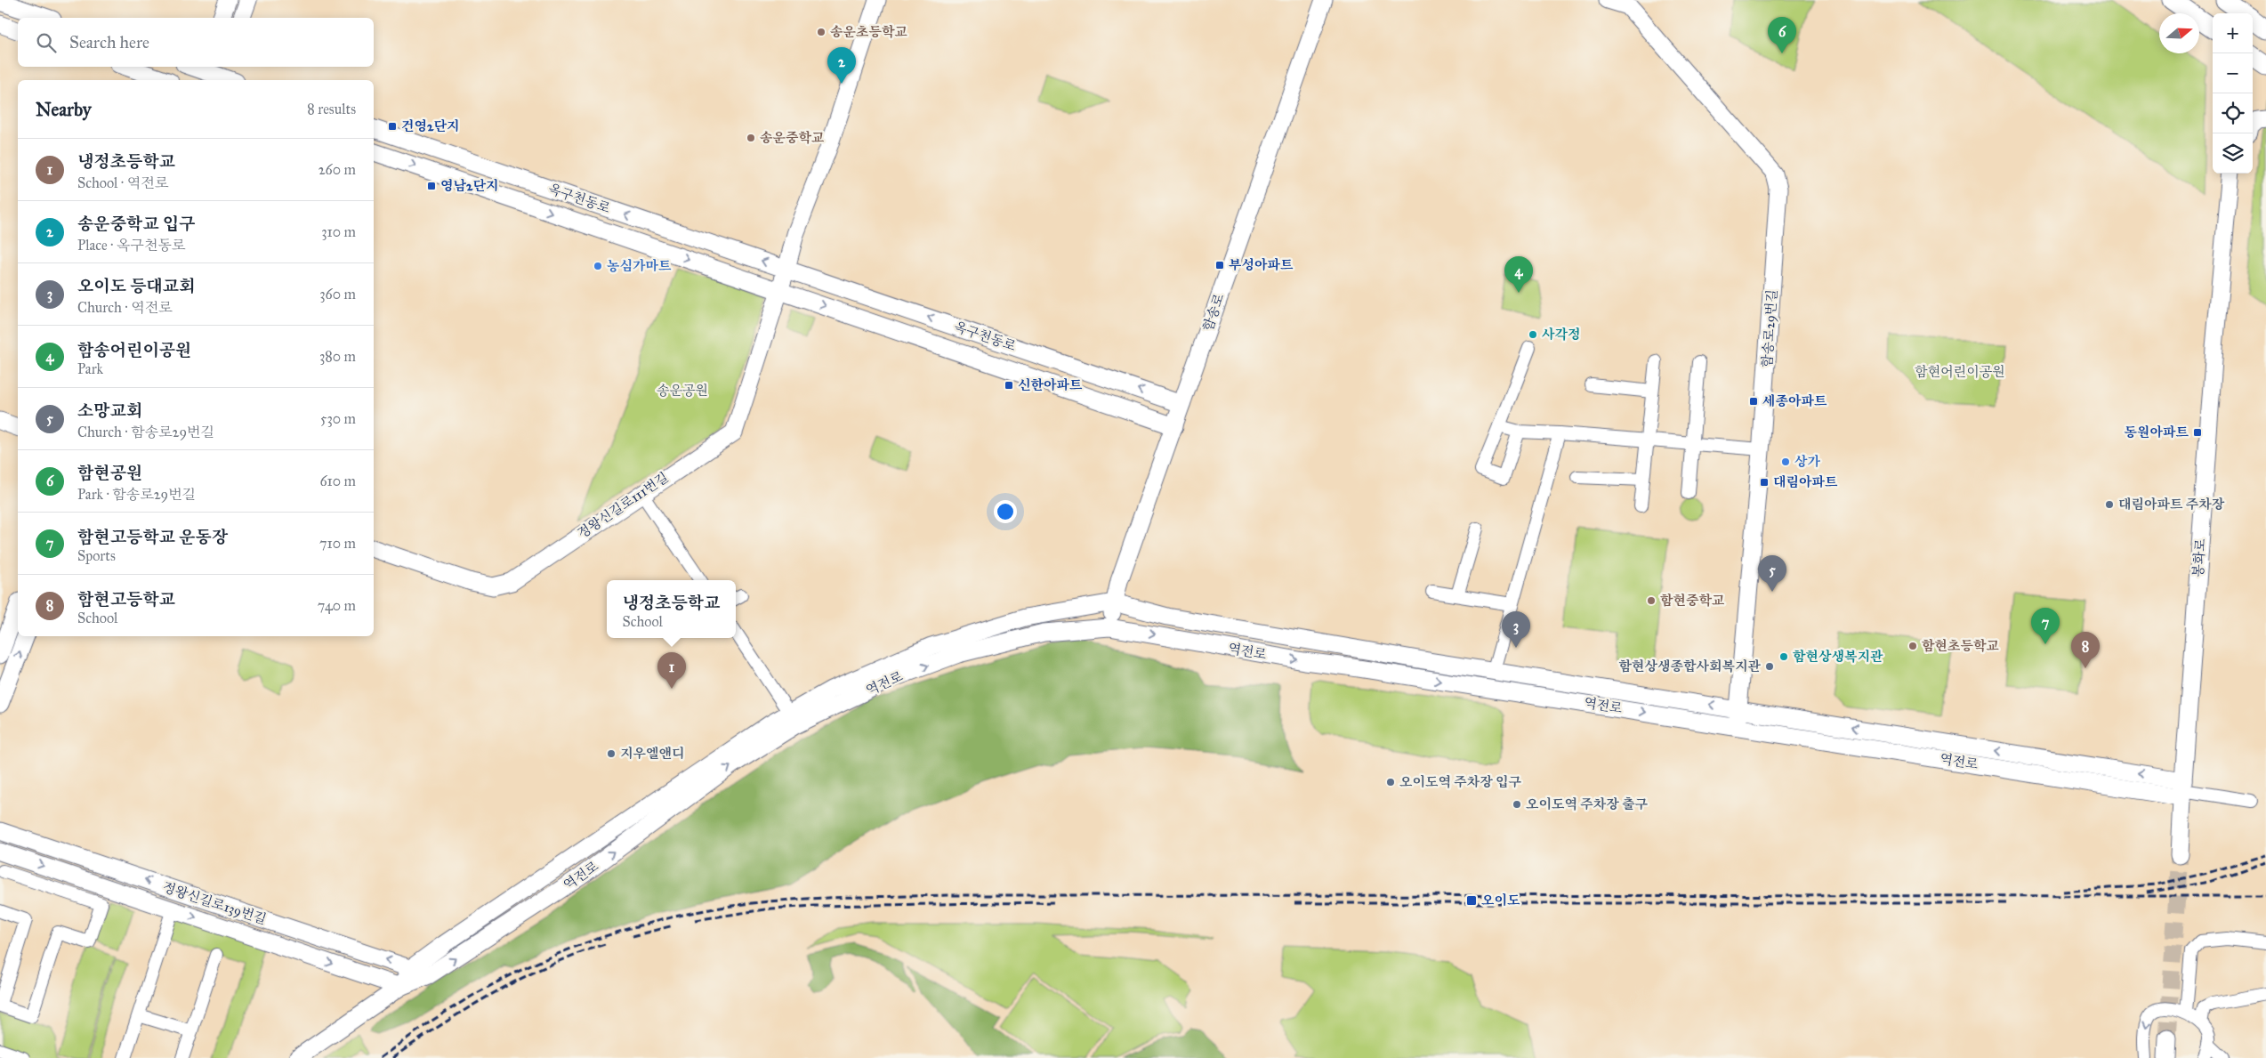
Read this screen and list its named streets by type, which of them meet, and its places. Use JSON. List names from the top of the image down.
{
  "streets": {
    "main road": [
      "옥구천동로",
      "함송로",
      "함송로29번길",
      "정왕신길로111번길",
      "봉화로",
      "역전로",
      "정왕신길로139번길"
    ]
  },
  "crossings": [
    ["옥구천동로", "함송로"],
    ["옥구천동로", "정왕신길로111번길"],
    ["함송로", "역전로"],
    ["함송로29번길", "역전로"],
    ["봉화로", "역전로"],
    ["역전로", "정왕신길로139번길"]
  ],
  "parks": ["함현어린이공원", "송운공원"],
  "places": {
    "other": [
      "송운초등학교",
      "송운중학교",
      "농심가마트",
      "사각정",
      "상가",
      "대림아파트 주차장",
      "함현중학교",
      "함현초등학교",
      "함현상생복지관",
      "함현상생종합사회복지관",
      "지우엘앤디",
      "오이도역 주차장 입구",
      "오이도역 주차장 출구"
    ],
    "transit": [
      "건영2단지",
      "영남2단지",
      "부성아파트",
      "신한아파트",
      "세종아파트",
      "동원아파트",
      "대림아파트",
      "오이도"
    ]
  },
  "north": "right",
  "page": {
    "map_buttons": ["+", "−"],
    "pins": [
      "6",
      "2",
      "4",
      "5",
      "7",
      "3",
      "8",
      "1"
    ],
    "search": "Search here",
    "heading": ["Nearby", "8 results"],
    "list": [
      {
        "mark": "1",
        "name": "냉정초등학교",
        "note": "School · 역전로",
        "value": "260 m"
      },
      {
        "mark": "2",
        "name": "송운중학교 입구",
        "note": "Place · 옥구천동로",
        "value": "310 m"
      },
      {
        "mark": "3",
        "name": "오이도 등대교회",
        "note": "Church · 역전로",
        "value": "360 m"
      },
      {
        "mark": "4",
        "name": "함송어린이공원",
        "note": "Park",
        "value": "380 m"
      },
      {
        "mark": "5",
        "name": "소망교회",
        "note": "Church · 함송로29번길",
        "value": "530 m"
      },
      {
        "mark": "6",
        "name": "함현공원",
        "note": "Park · 함송로29번길",
        "value": "610 m"
      },
      {
        "mark": "7",
        "name": "함현고등학교 운동장",
        "note": "Sports",
        "value": "710 m"
      },
      {
        "mark": "8",
        "name": "함현고등학교",
        "note": "School",
        "value": "740 m"
      }
    ],
    "popup": ["냉정초등학교", "School"]
  }
}
